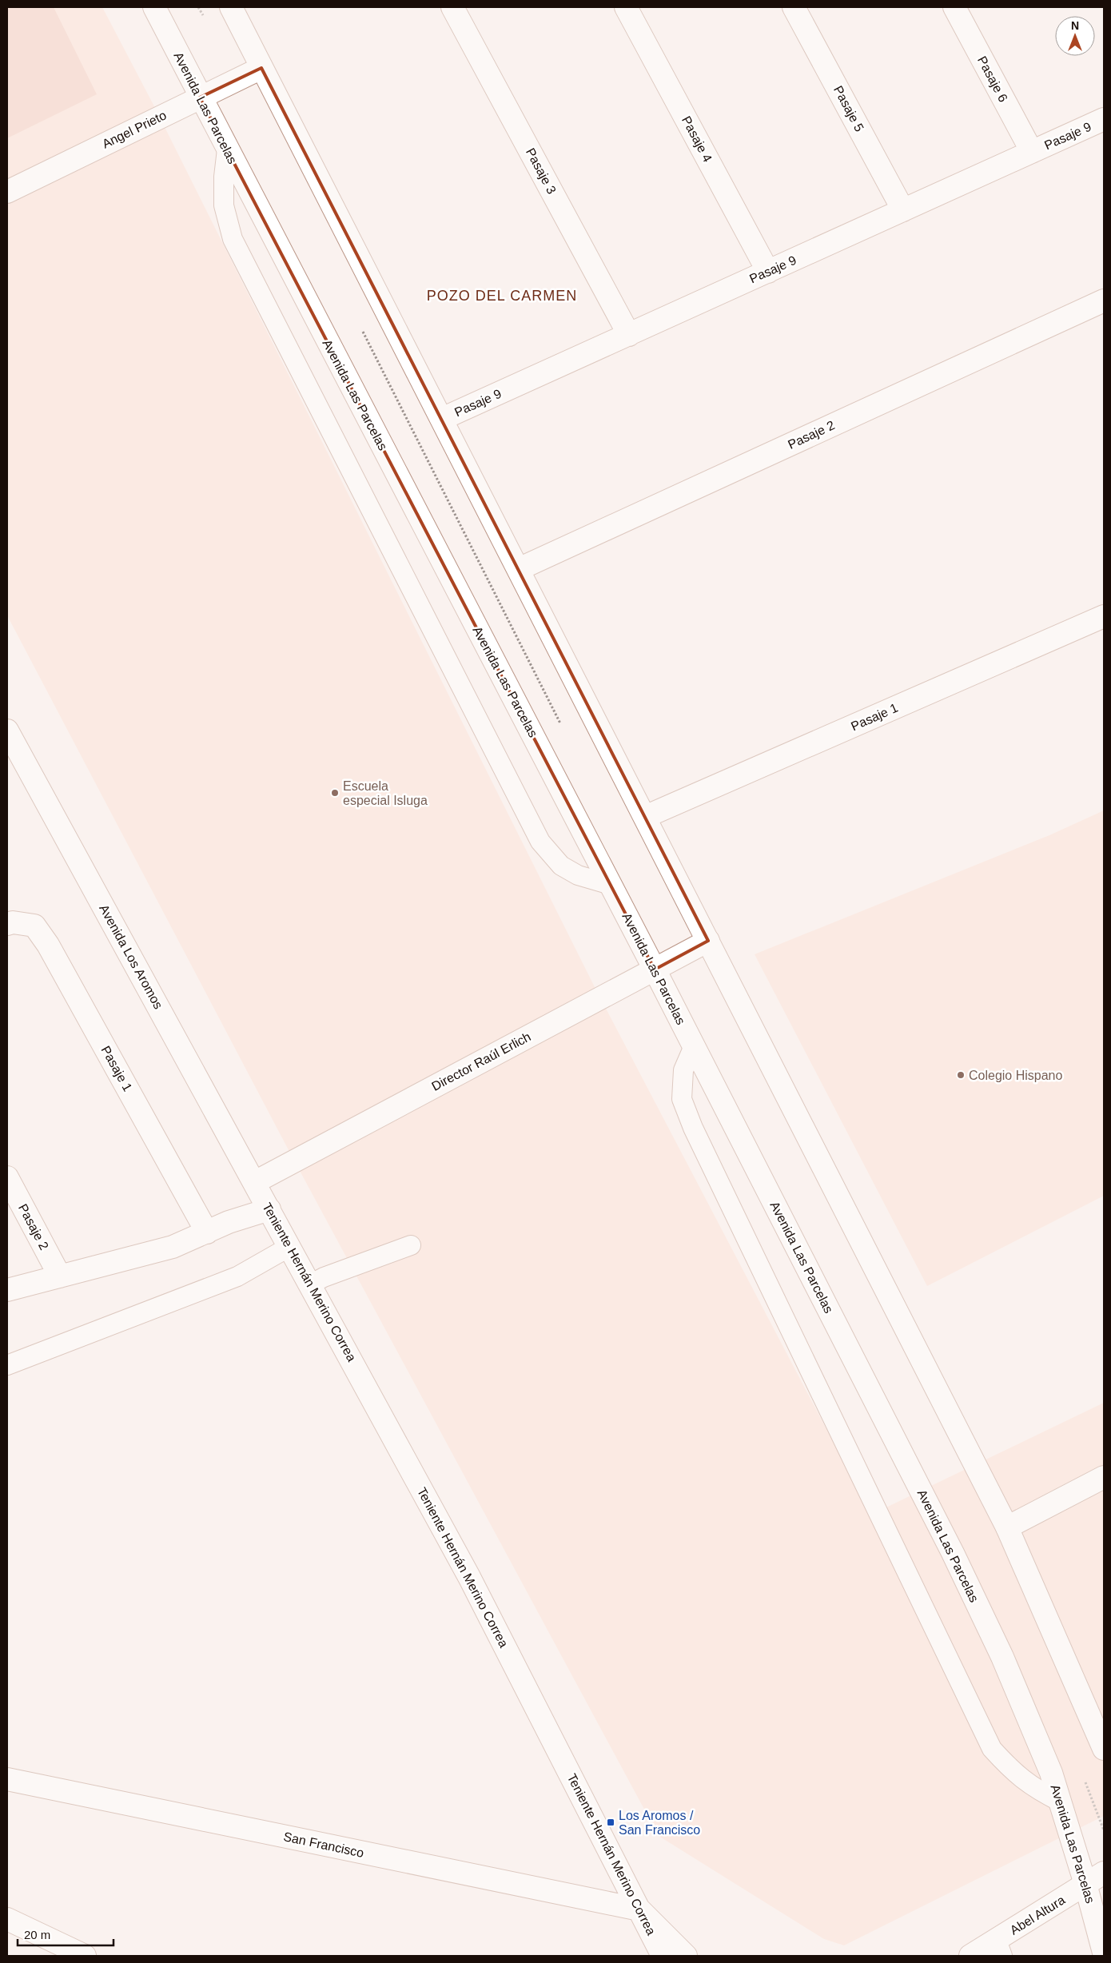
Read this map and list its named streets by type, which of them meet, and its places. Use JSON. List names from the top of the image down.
{
  "streets": {
    "street": [
      "Pasaje 6",
      "Avenida Las Parcelas",
      "Pasaje 5",
      "Angel Prieto",
      "Pasaje 9",
      "Pasaje 4",
      "Pasaje 3",
      "Pasaje 2",
      "Pasaje 1",
      "Avenida Los Aromos",
      "Director Raúl Erlich",
      "Teniente Hernán Merino Correa",
      "San Francisco",
      "Abel Altura"
    ]
  },
  "crossings": [
    ["Pasaje 6", "Pasaje 9"],
    ["Avenida Las Parcelas", "Angel Prieto"],
    ["Avenida Las Parcelas", "Director Raúl Erlich"],
    ["Avenida Las Parcelas", "Abel Altura"],
    ["Pasaje 5", "Pasaje 9"],
    ["Pasaje 9", "Pasaje 4"],
    ["Pasaje 9", "Pasaje 3"],
    ["Avenida Los Aromos", "Director Raúl Erlich"],
    ["Avenida Los Aromos", "Teniente Hernán Merino Correa"],
    ["Director Raúl Erlich", "Teniente Hernán Merino Correa"],
    ["Teniente Hernán Merino Correa", "San Francisco"]
  ],
  "districts": ["POZO DEL CARMEN"],
  "places": {
    "other": ["Escuela especial Isluga", "Colegio Hispano"],
    "transit": ["Los Aromos / San Francisco"]
  },
  "scale_bar": "20 m",
  "north": "top"
}
